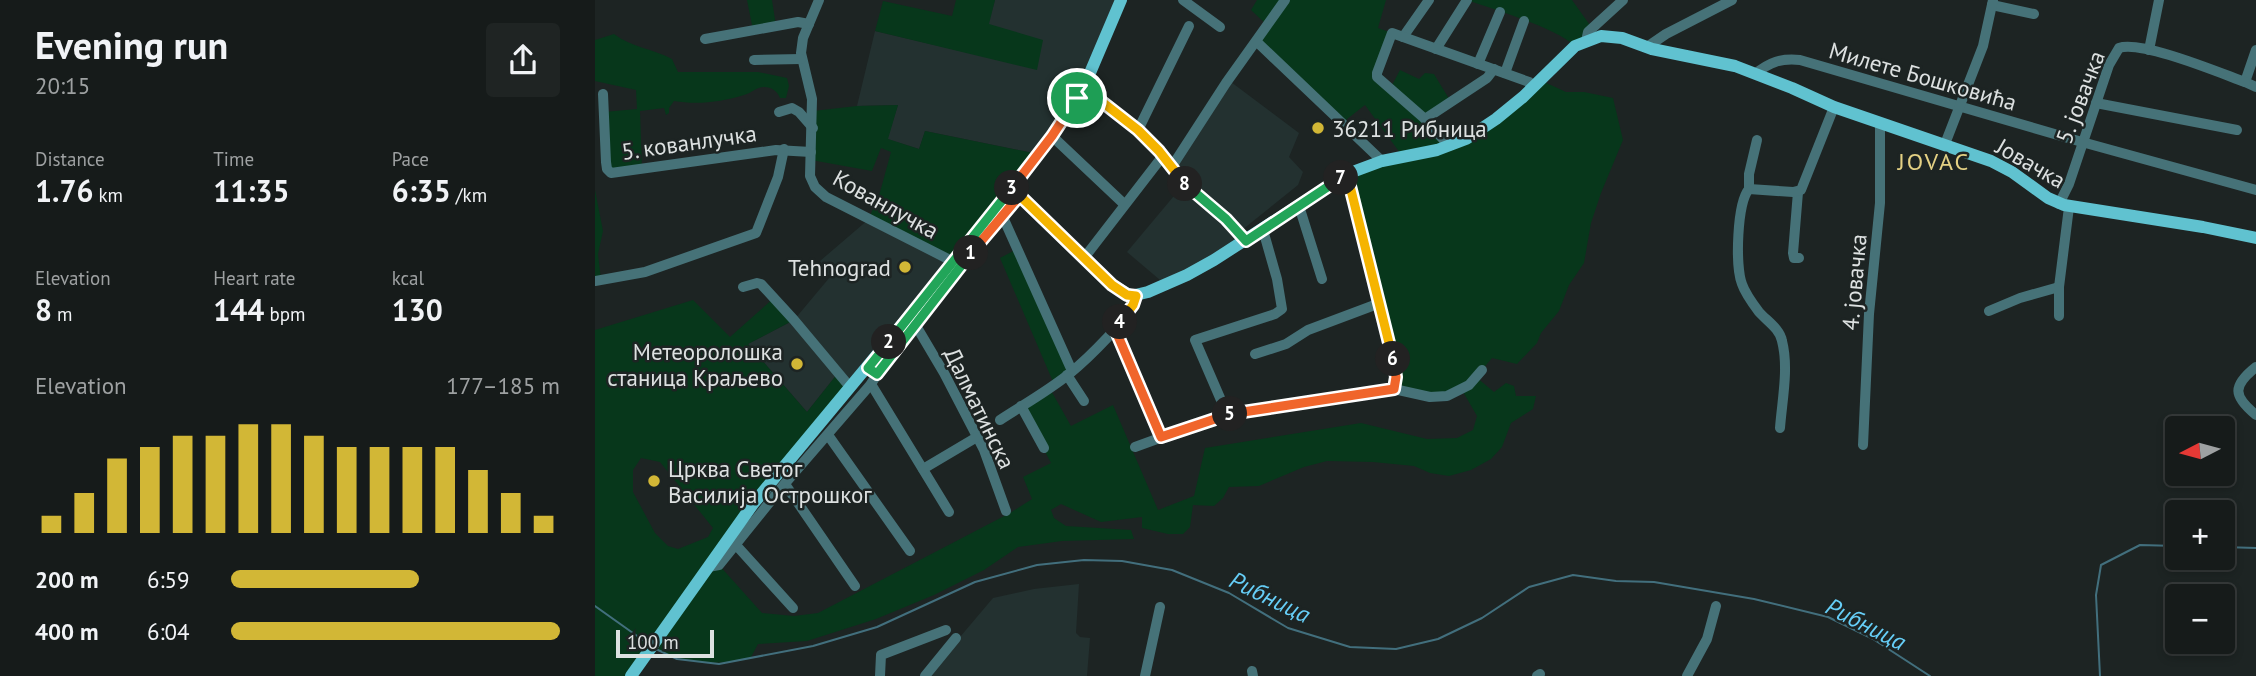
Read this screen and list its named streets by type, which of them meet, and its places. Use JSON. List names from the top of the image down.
{
  "streets": {
    "main road": ["Јовачка"],
    "street": [
      "Милете Бошковића",
      "5. јовачка",
      "5. кованлучка",
      "Кованлучка",
      "4. јовачка",
      "Далматинска"
    ]
  },
  "crossings": [
    ["Милете Бошковића", "5. јовачка"],
    ["Милете Бошковића", "Јовачка"],
    ["5. јовачка", "Јовачка"],
    ["5. кованлучка", "Кованлучка"],
    ["Јовачка", "4. јовачка"]
  ],
  "districts": ["JOVAC"],
  "water": ["Рибница"],
  "places": [
    "36211 Рибница",
    "Tehnograd",
    "Метеоролошка станица Краљево",
    "Црква Светог Василија Острошког"
  ],
  "scale_bar": "100 m",
  "north": "left",
  "page": {
    "heading": ["Evening run", "20:15"],
    "stats": [
      ["Distance", "1.76 km"],
      ["Time", "11:35"],
      ["Pace", "6:35 /km"],
      ["Elevation", "8 m"],
      ["Heart rate", "144 bpm"],
      ["kcal", "130"]
    ],
    "pins": [
      "7",
      "8",
      "3",
      "1",
      "4",
      "2",
      "6",
      "5"
    ],
    "chart": ["Elevation", "177–185 m"],
    "map_buttons": ["+", "−"],
    "list": [
      {
        "name": "200 m",
        "note": "6:59"
      },
      {
        "name": "400 m",
        "note": "6:04"
      }
    ],
    "scale": "100 m"
  }
}
